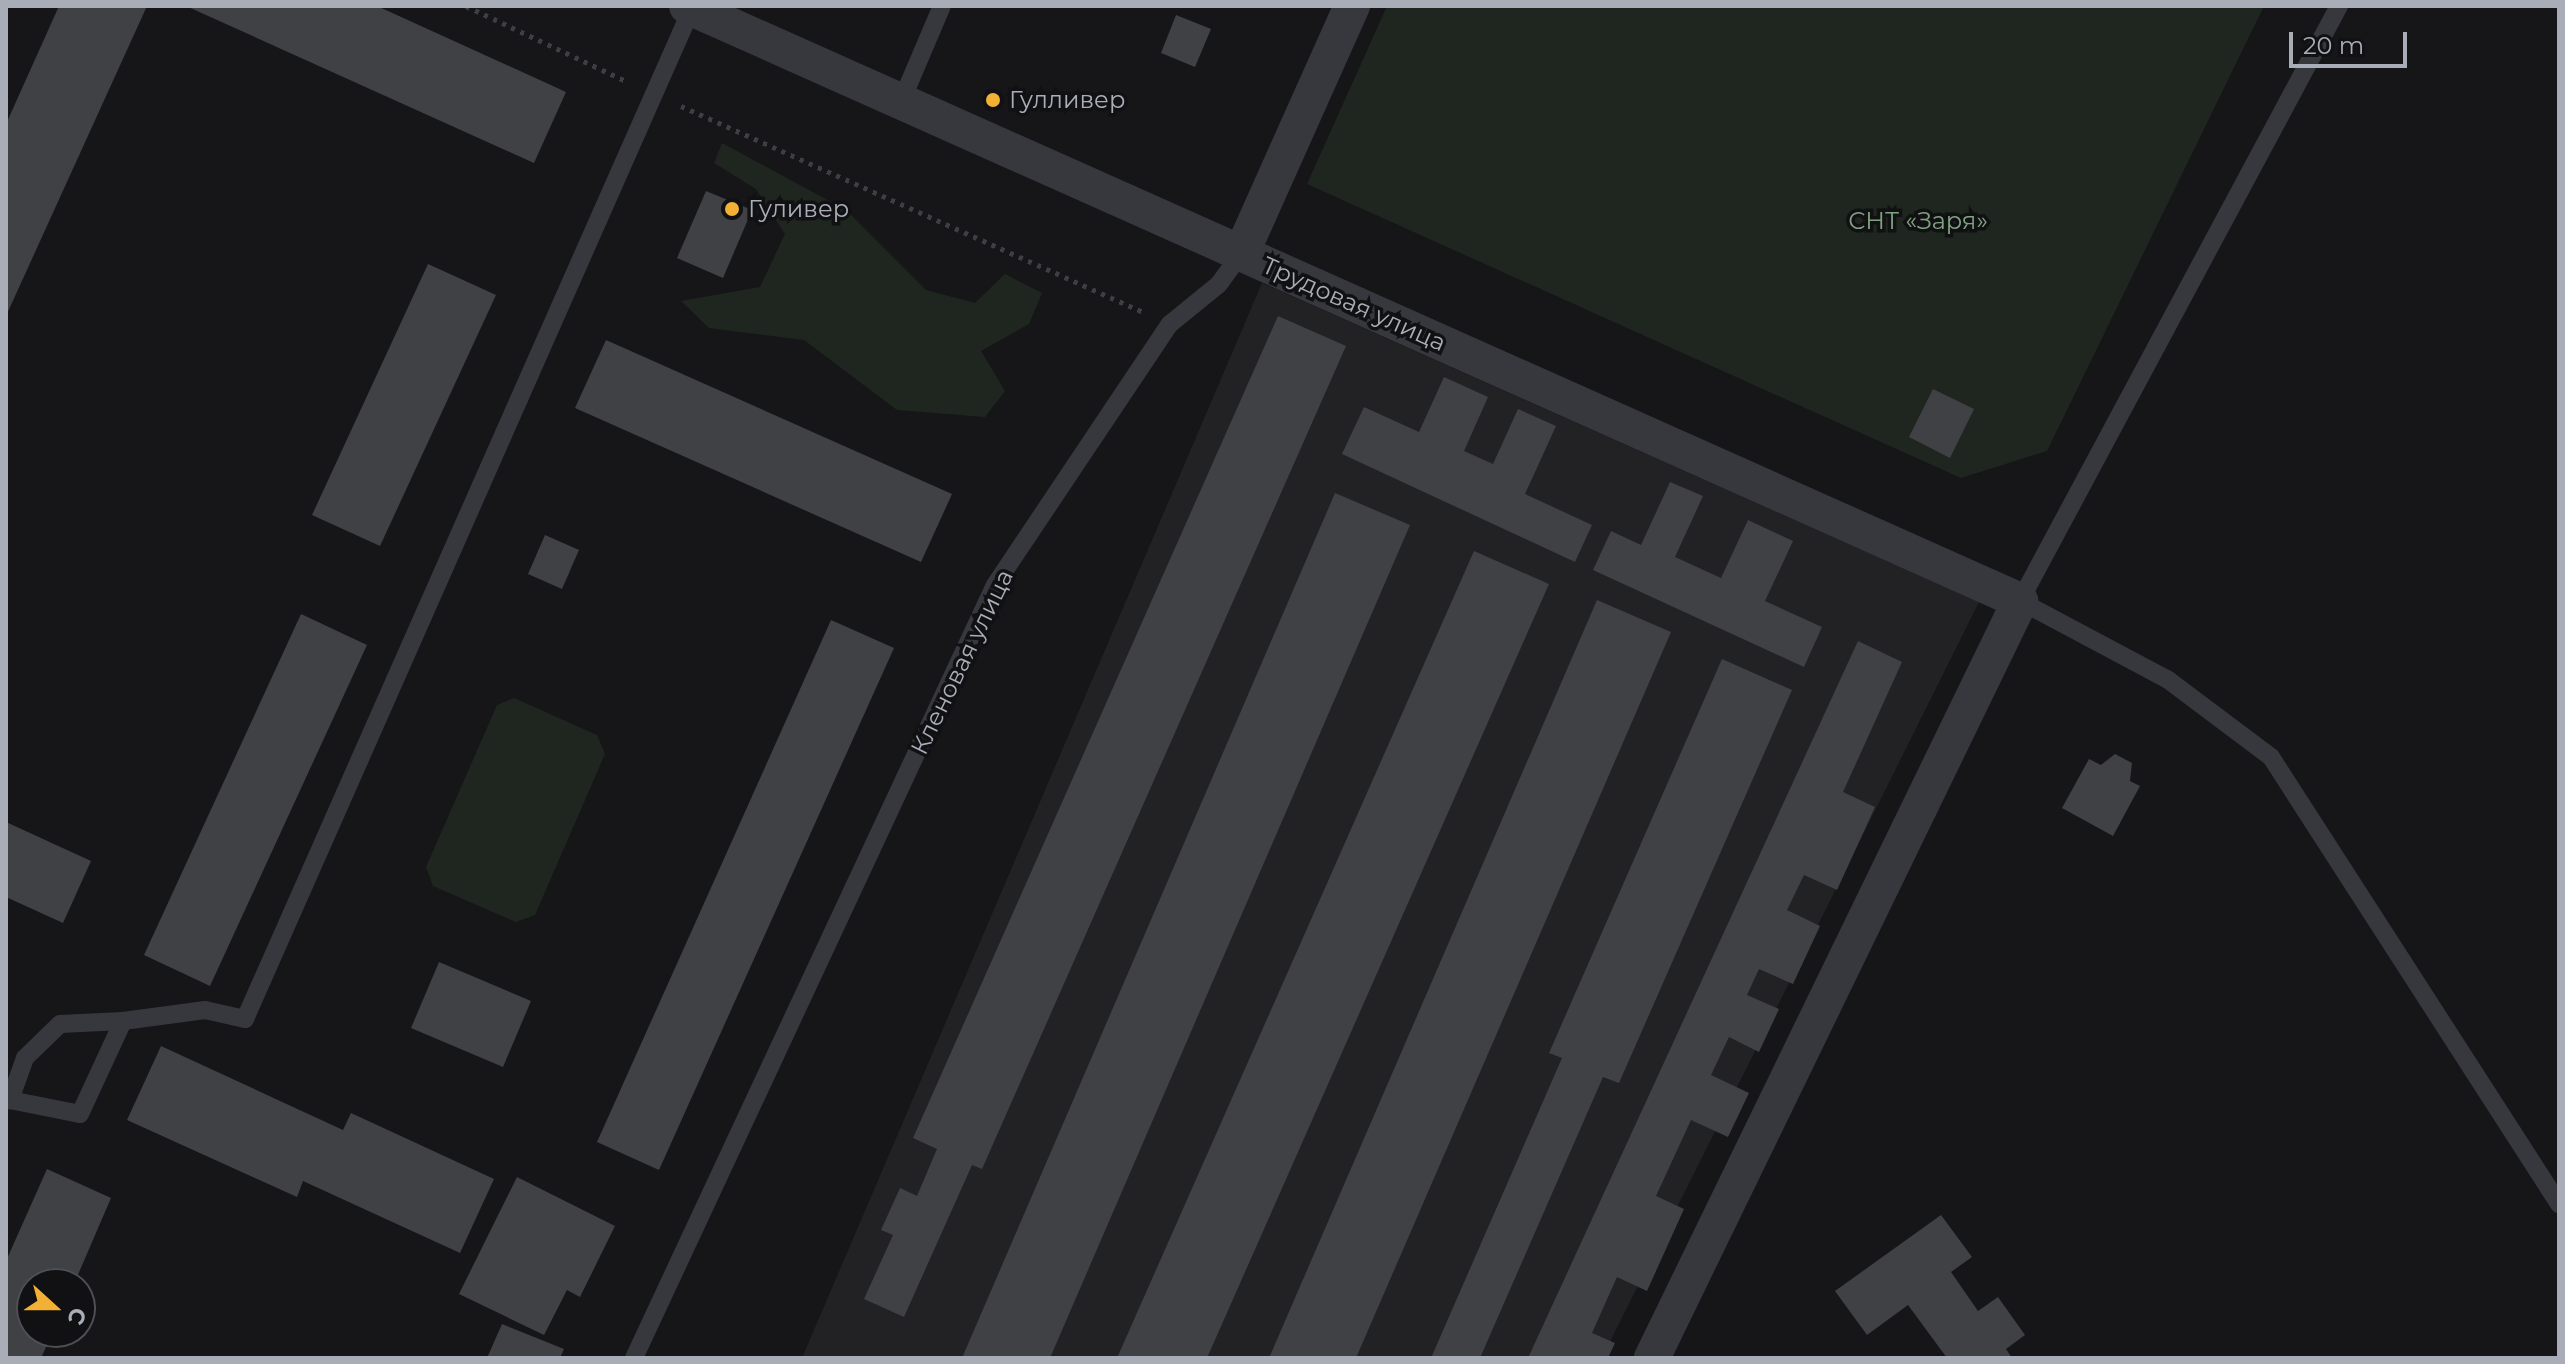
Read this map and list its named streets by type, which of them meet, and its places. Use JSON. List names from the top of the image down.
{
  "streets": {
    "street": ["Трудовая улица", "Кленовая улица"]
  },
  "crossings": [
    ["Трудовая улица", "Кленовая улица"]
  ],
  "parks": ["СНТ «Заря»"],
  "places": ["Гулливер", "Гуливер"],
  "scale_bar": "20 m",
  "north": "right"
}
